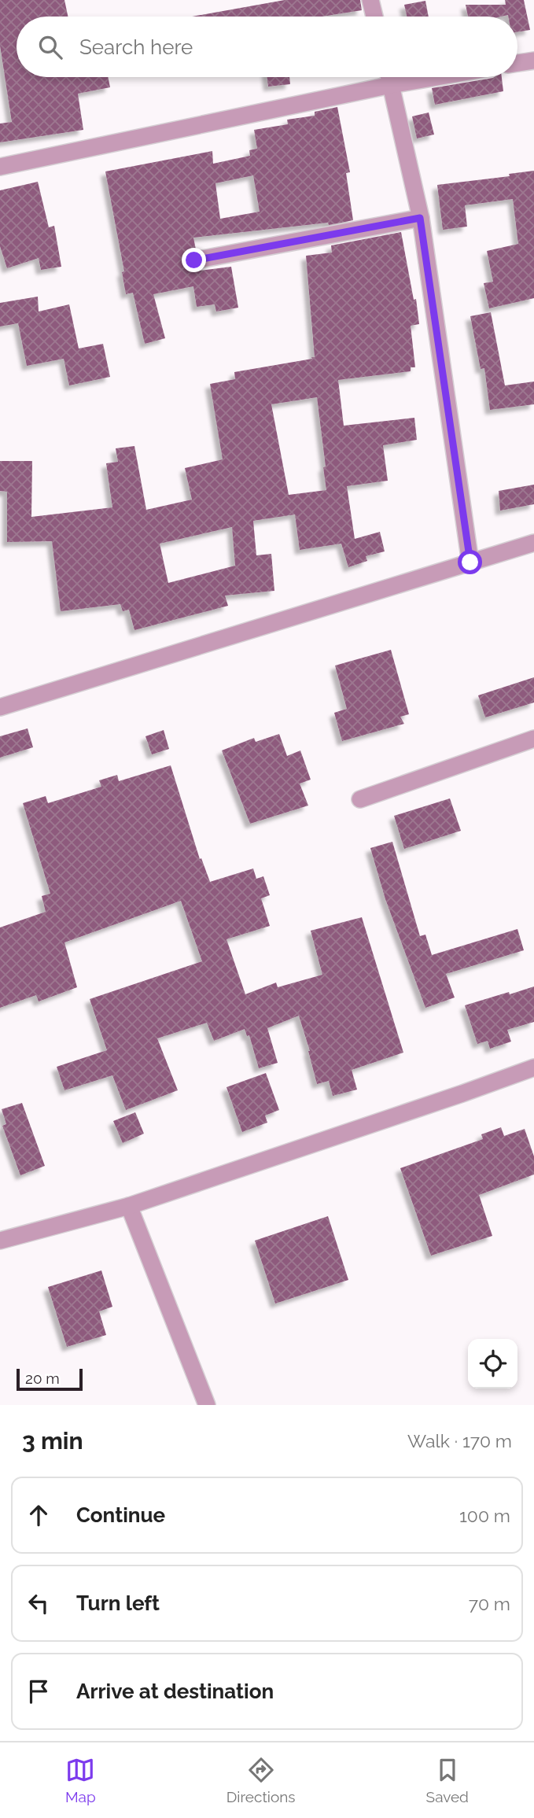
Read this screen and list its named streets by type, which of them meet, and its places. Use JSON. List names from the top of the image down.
{
  "scale_bar": "20 m",
  "page": {
    "search": "Search here",
    "scale": "20 m",
    "heading": ["3 min", "Walk · 170 m"],
    "list": [
      ["Continue", "100 m"],
      ["Turn left", "70 m"],
      "Arrive at destination"
    ],
    "nav": ["Map", "Directions", "Saved"]
  }
}
